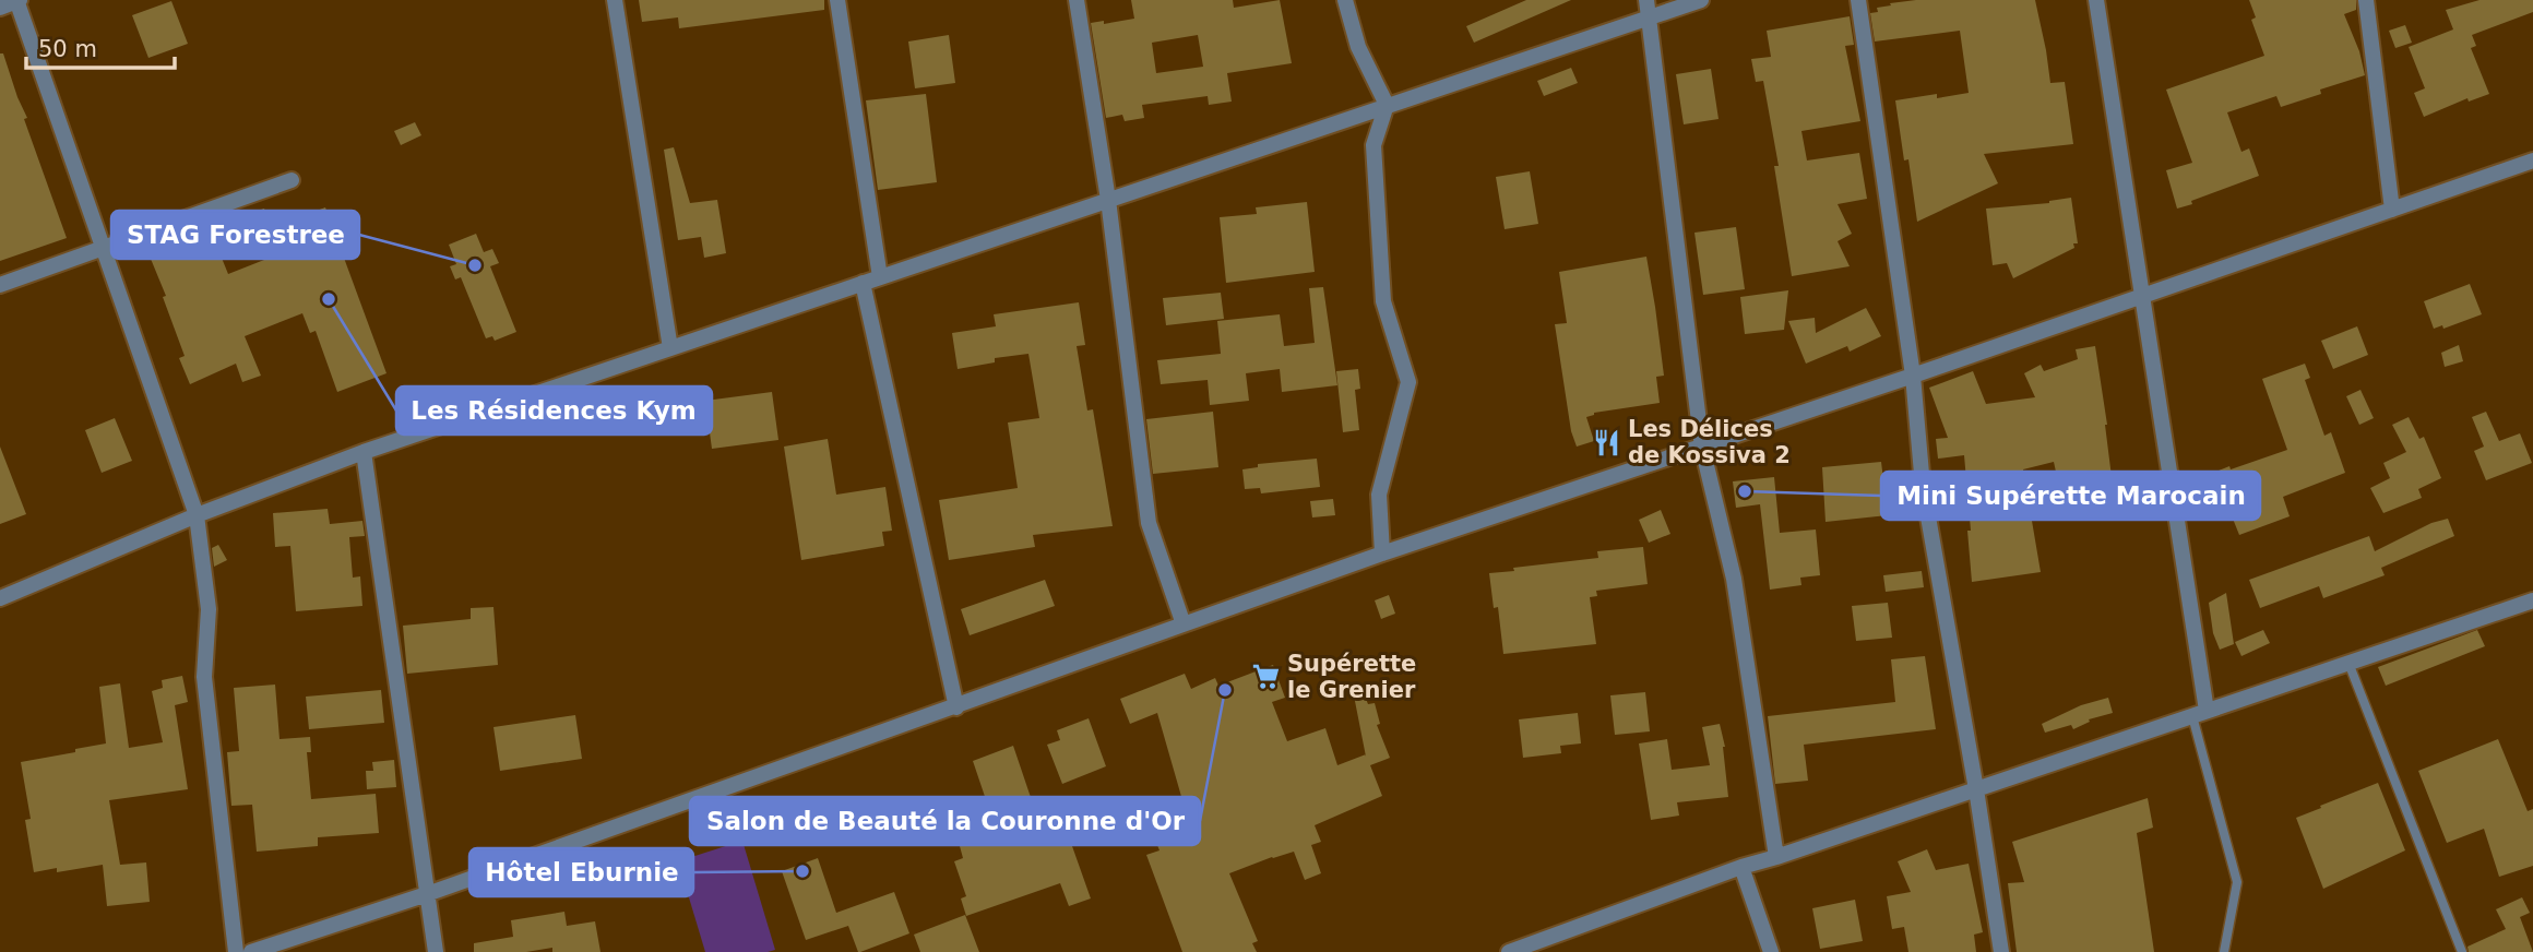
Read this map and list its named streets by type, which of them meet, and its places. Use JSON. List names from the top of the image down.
{
  "places": {
    "other": [
      "STAG Forestree",
      "Les Résidences Kym",
      "Mini Supérette Marocain",
      "Salon de Beauté la Couronne d'Or",
      "Hôtel Eburnie"
    ],
    "restaurant": ["Les Délices de Kossiva 2"],
    "supermarket": ["Supérette le Grenier"]
  },
  "scale_bar": "50 m"
}
